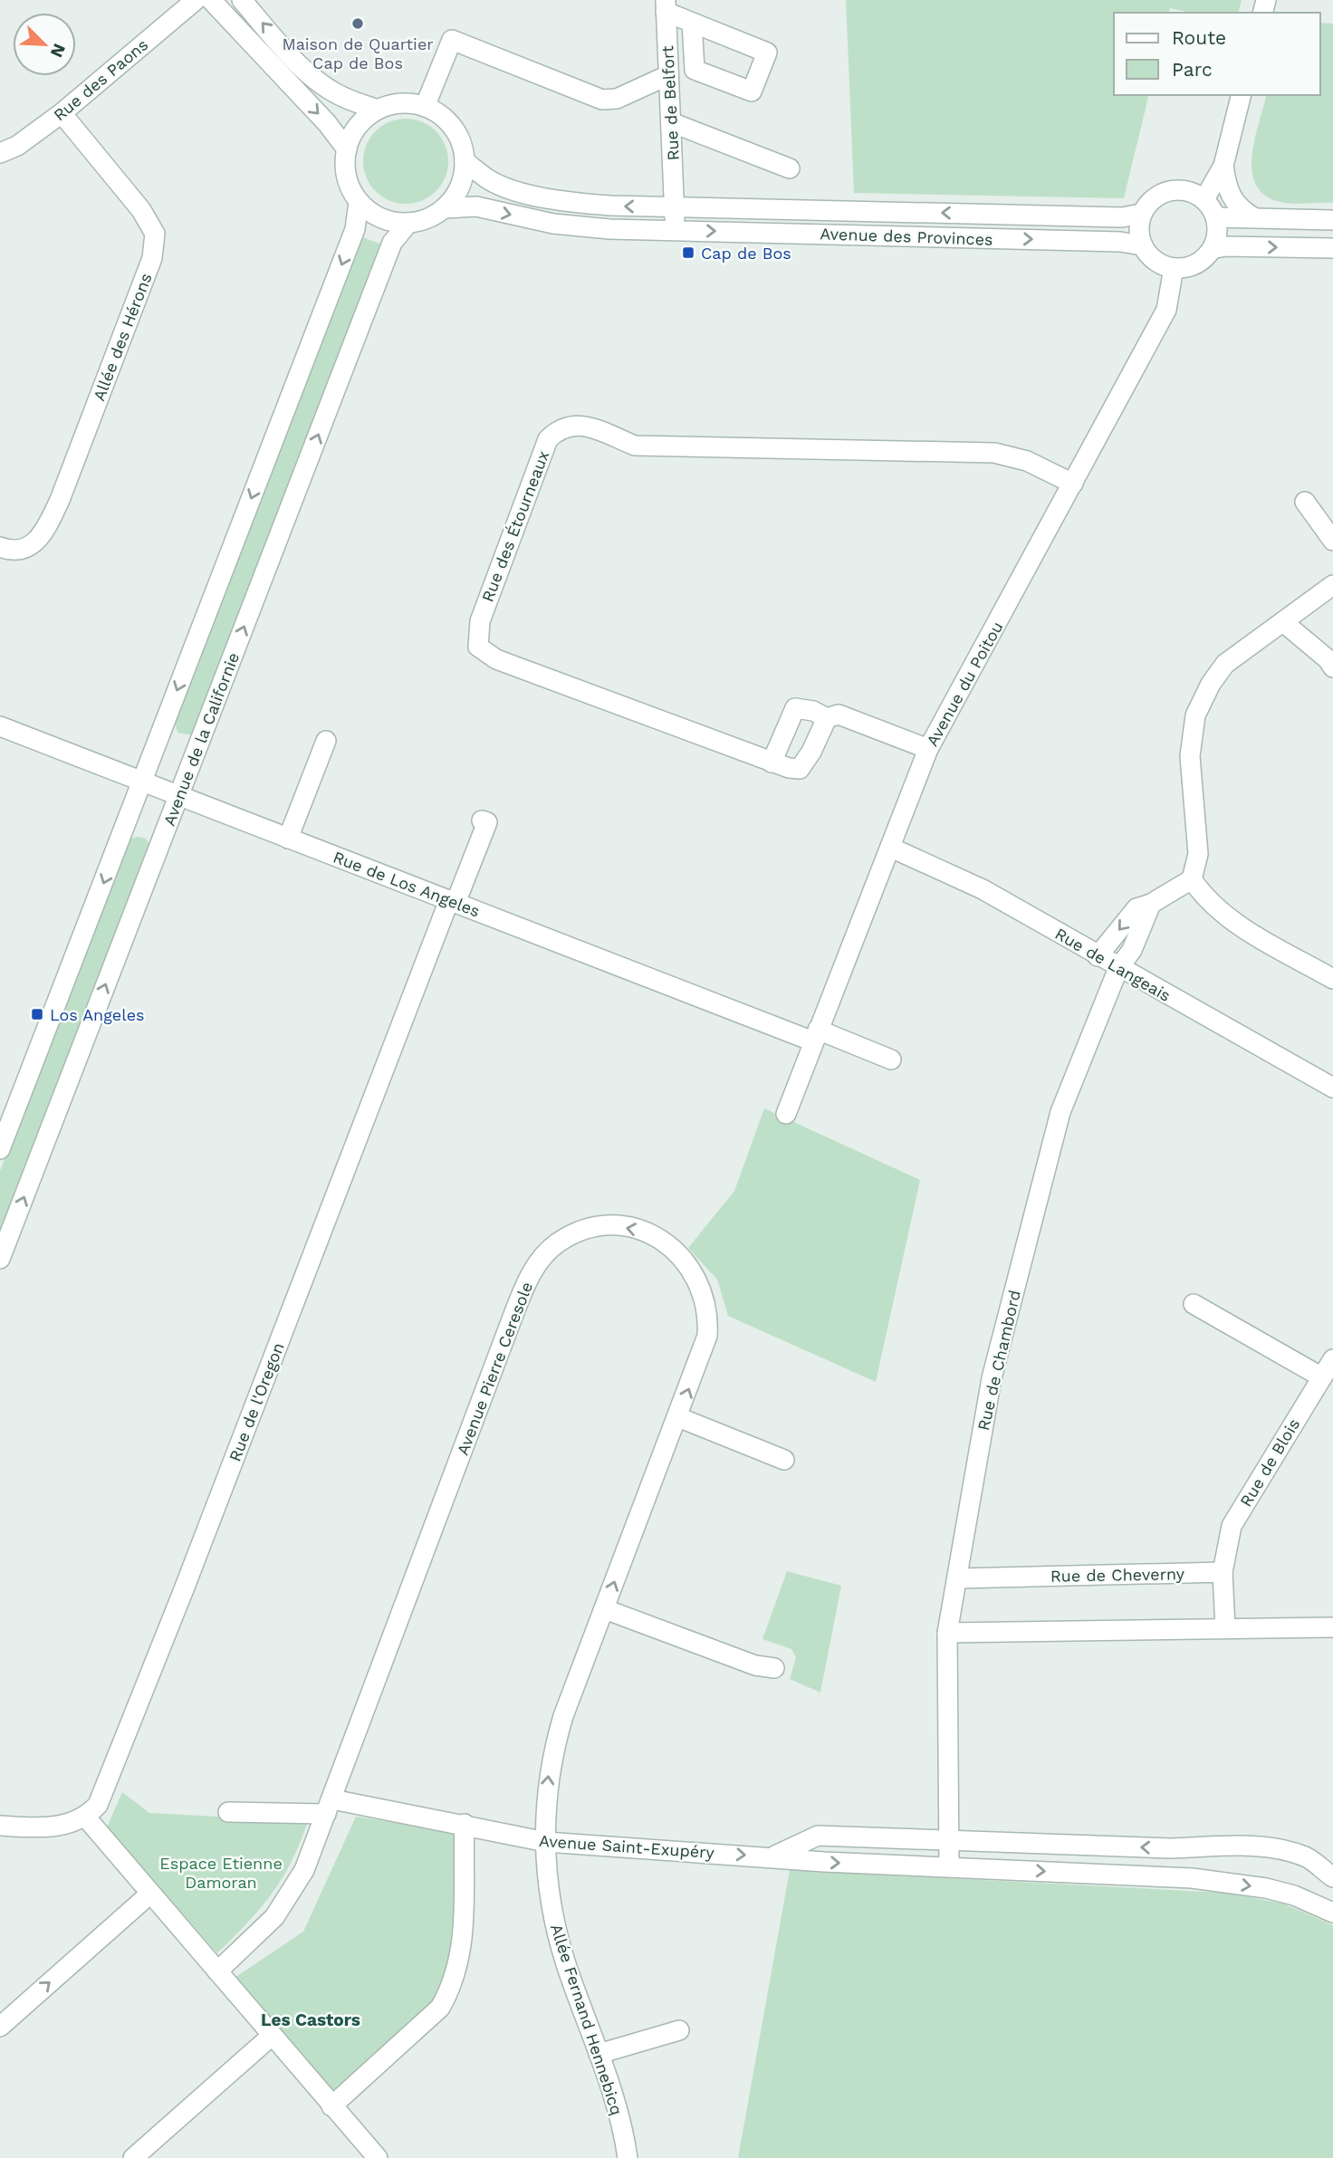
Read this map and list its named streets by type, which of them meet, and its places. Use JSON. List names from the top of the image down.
{
  "streets": {
    "street": [
      "Rue des Paons",
      "Rue de Belfort",
      "Avenue des Provinces",
      "Allée des Hérons",
      "Rue des Étourneaux",
      "Avenue du Poitou",
      "Avenue de la Californie",
      "Rue de Los Angeles",
      "Rue de Langeais",
      "Rue de Chambord",
      "Avenue Pierre Ceresole",
      "Rue de l'Oregon",
      "Rue de Blois",
      "Rue de Cheverny",
      "Avenue Saint-Exupéry",
      "Allée Fernand Hennebicq"
    ]
  },
  "crossings": [
    ["Rue des Paons", "Allée des Hérons"],
    ["Rue de Belfort", "Avenue des Provinces"],
    ["Avenue des Provinces", "Avenue du Poitou"],
    ["Avenue des Provinces", "Avenue de la Californie"],
    ["Rue des Étourneaux", "Avenue du Poitou"],
    ["Avenue du Poitou", "Rue de Los Angeles"],
    ["Avenue du Poitou", "Rue de Langeais"],
    ["Avenue de la Californie", "Rue de Los Angeles"],
    ["Rue de Los Angeles", "Rue de l'Oregon"],
    ["Rue de Langeais", "Rue de Chambord"],
    ["Rue de Chambord", "Rue de Cheverny"],
    ["Rue de Chambord", "Avenue Saint-Exupéry"],
    ["Avenue Pierre Ceresole", "Avenue Saint-Exupéry"],
    ["Avenue Pierre Ceresole", "Allée Fernand Hennebicq"],
    ["Rue de Blois", "Rue de Cheverny"],
    ["Avenue Saint-Exupéry", "Allée Fernand Hennebicq"]
  ],
  "districts": ["Les Castors"],
  "parks": ["Espace Etienne Damoran"],
  "places": {
    "other": ["Maison de Quartier Cap de Bos"],
    "transit": ["Cap de Bos", "Los Angeles"]
  },
  "legend": ["Route", "Parc"],
  "north": "bottom right"
}
